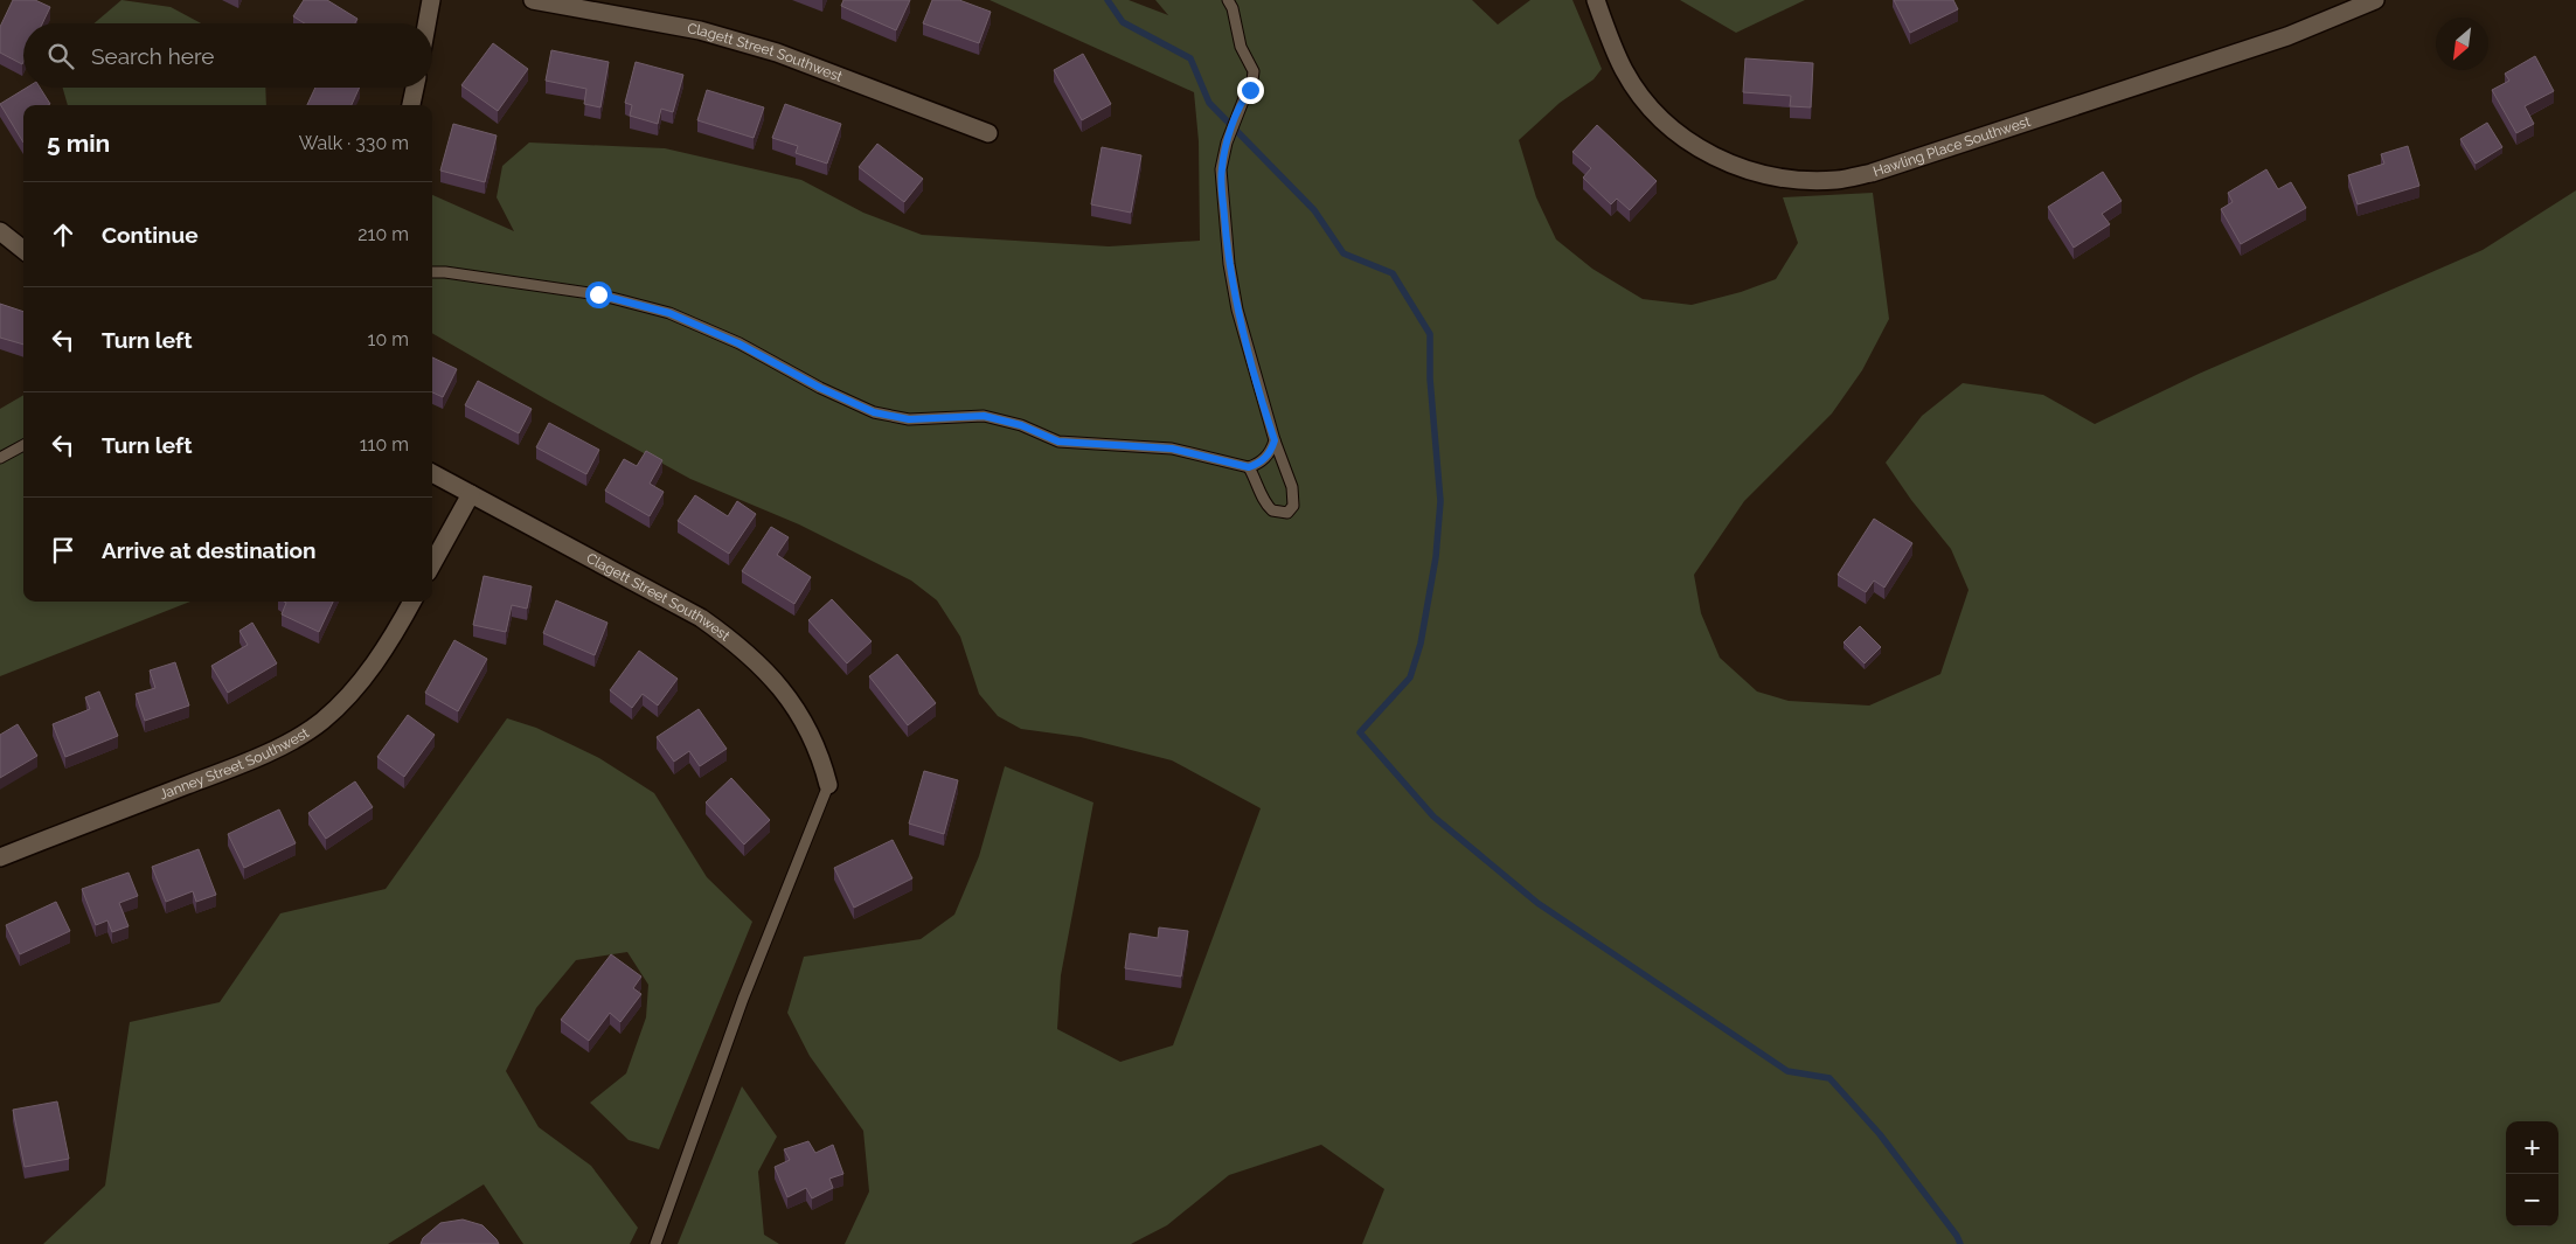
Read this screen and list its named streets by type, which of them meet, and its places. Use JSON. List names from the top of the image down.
{
  "streets": {
    "street": ["Clagett Street Southwest", "Hawling Place Southwest", "Janney Street Southwest"]
  },
  "north": "bottom left",
  "page": {
    "search": "Search here",
    "heading": ["5 min", "Walk · 330 m"],
    "list": [
      ["Continue", "210 m"],
      ["Turn left", "10 m"],
      ["Turn left", "110 m"],
      "Arrive at destination"
    ],
    "map_buttons": ["+", "−"]
  }
}
